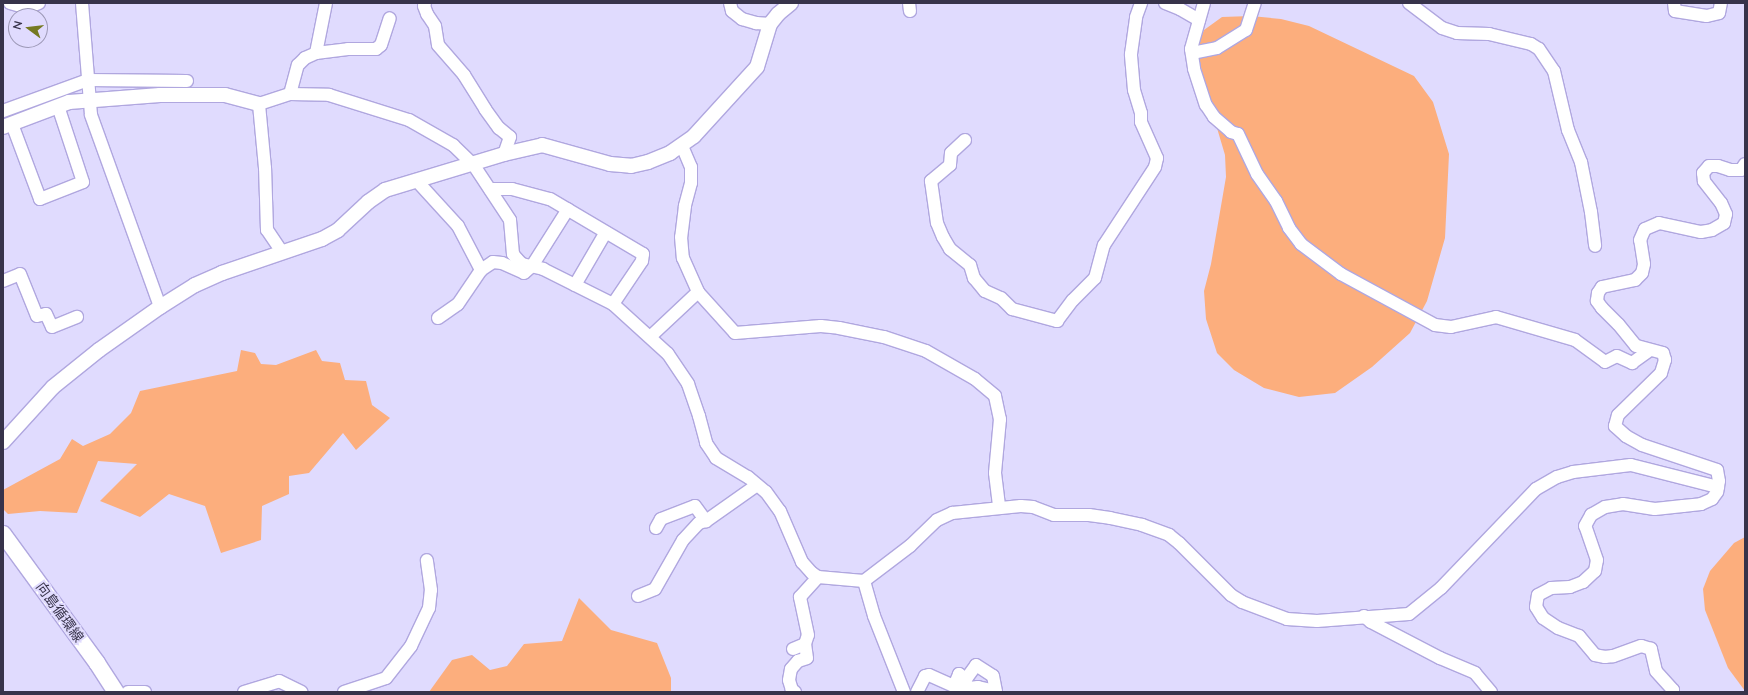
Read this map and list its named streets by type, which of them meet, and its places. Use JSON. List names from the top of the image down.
{
  "streets": {
    "main road": ["向島循環線"]
  },
  "north": "left"
}
